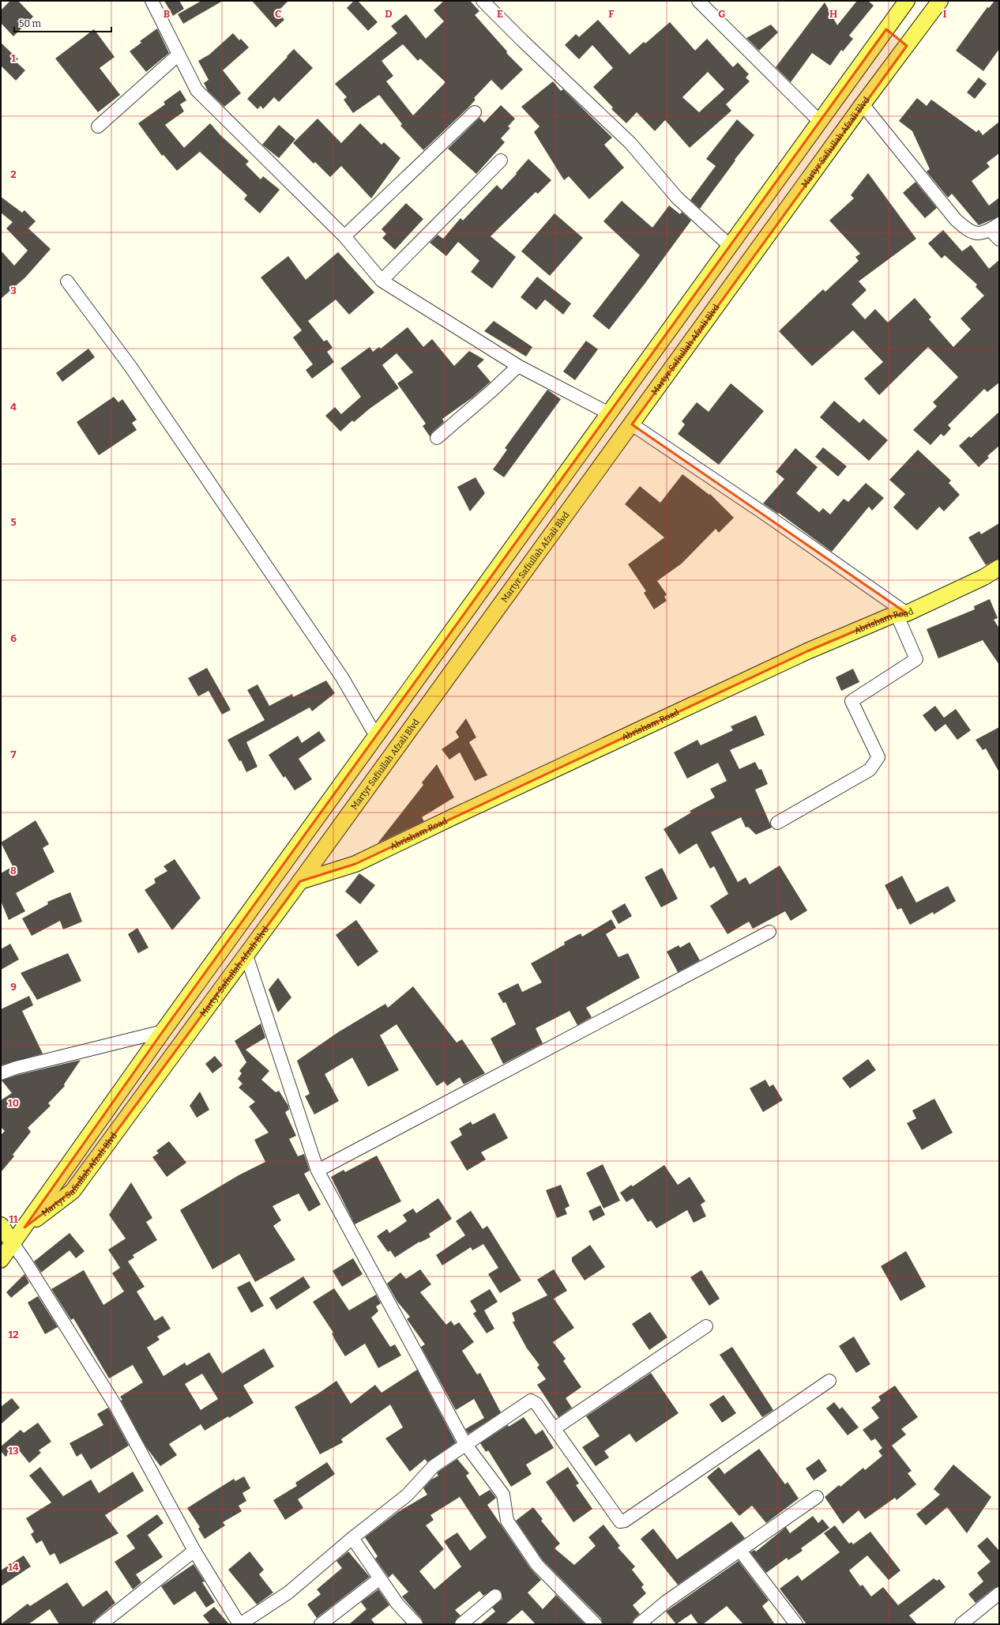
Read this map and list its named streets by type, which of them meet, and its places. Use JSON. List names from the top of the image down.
{
  "streets": {
    "main road": ["Martyr Safiullah Afzali Blvd", "Abrisham Road"]
  },
  "crossings": [
    ["Martyr Safiullah Afzali Blvd", "Abrisham Road"]
  ],
  "scale_bar": "50 m",
  "grid": {
    "columns": [
      "B",
      "C",
      "D",
      "E",
      "F",
      "G",
      "H",
      "I"
    ],
    "rows": [
      "1",
      "2",
      "3",
      "4",
      "5",
      "6",
      "7",
      "8",
      "9",
      "10",
      "11",
      "12",
      "13",
      "14"
    ]
  }
}
